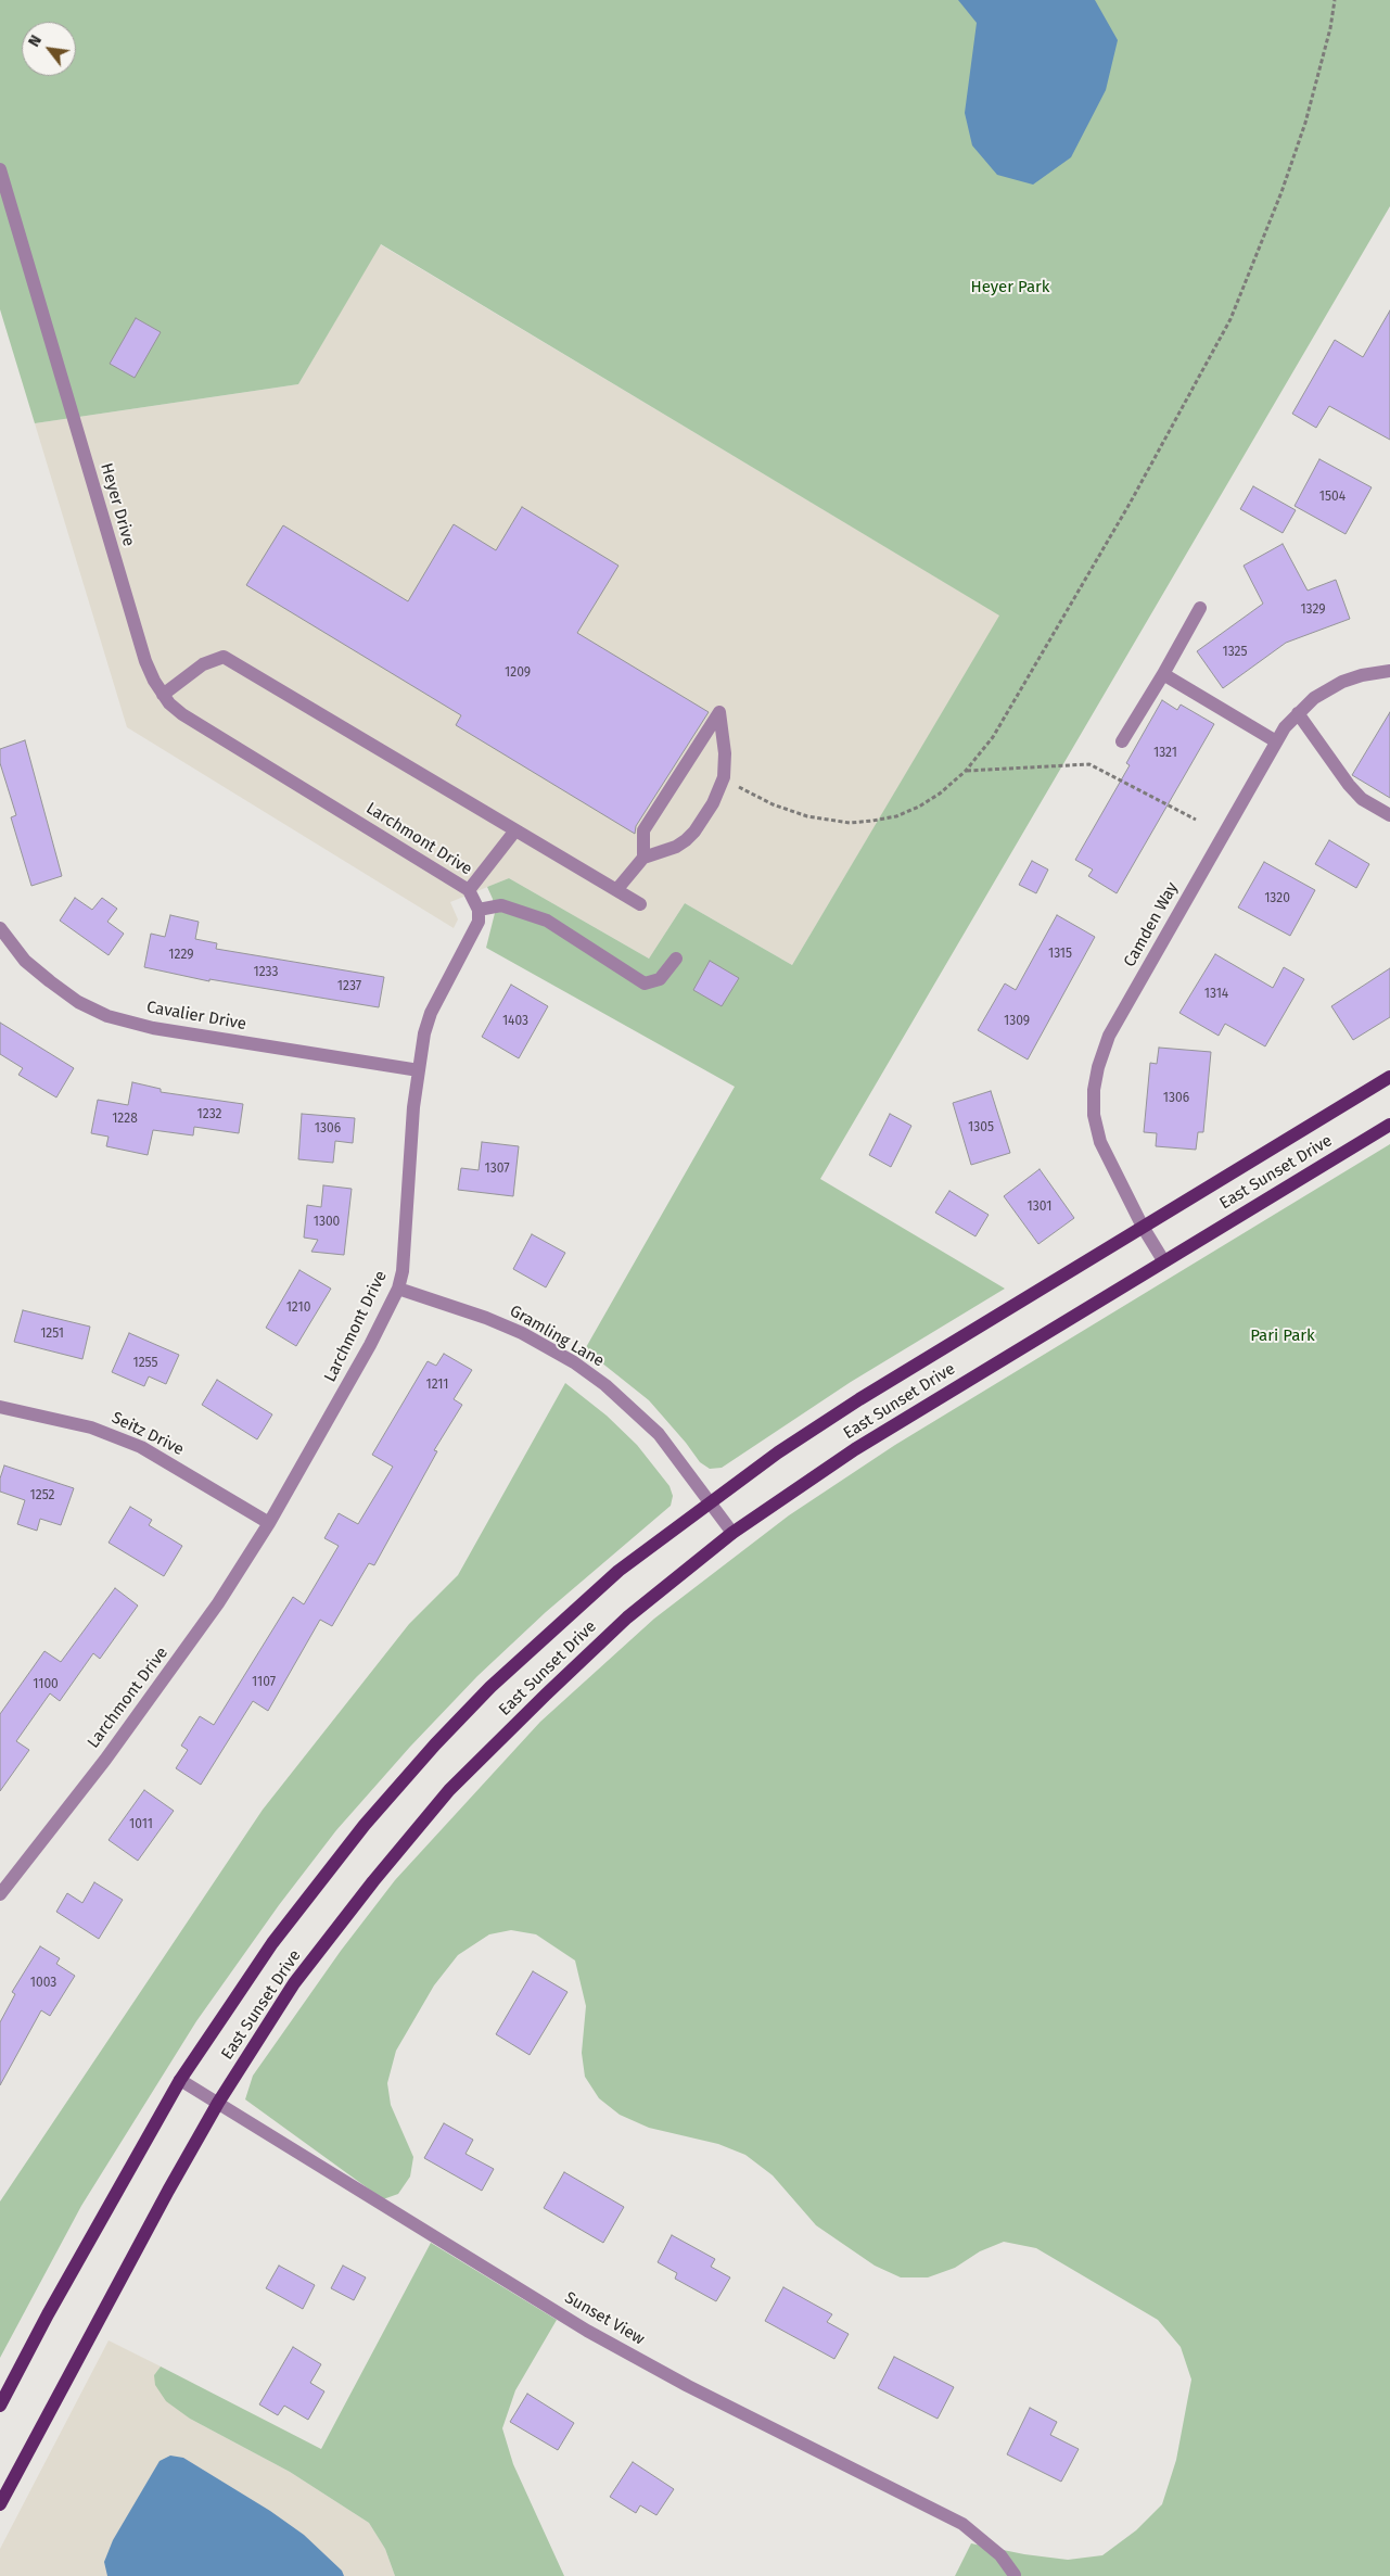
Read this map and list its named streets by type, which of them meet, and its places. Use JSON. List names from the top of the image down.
{
  "streets": {
    "main road": ["East Sunset Drive"],
    "street": [
      "Heyer Drive",
      "Larchmont Drive",
      "Camden Way",
      "Cavalier Drive",
      "Gramling Lane",
      "Seitz Drive",
      "Sunset View"
    ]
  },
  "crossings": [
    ["Heyer Drive", "Larchmont Drive"],
    ["Larchmont Drive", "Cavalier Drive"],
    ["Larchmont Drive", "Gramling Lane"],
    ["Larchmont Drive", "Seitz Drive"],
    ["Camden Way", "East Sunset Drive"],
    ["East Sunset Drive", "Gramling Lane"],
    ["East Sunset Drive", "Sunset View"]
  ],
  "parks": ["Heyer Park", "Pari Park"],
  "house_numbers": [
    "1504",
    "1329",
    "1325",
    "1209",
    "1321",
    "1320",
    "1315",
    "1229",
    "1233",
    "1237",
    "1314",
    "1403",
    "1309",
    "1306",
    "1232",
    "1228",
    "1305",
    "1306",
    "1307",
    "1301",
    "1300",
    "1210",
    "1251",
    "1255",
    "1211",
    "1252",
    "1107",
    "1100",
    "1011",
    "1003"
  ],
  "north": "top left"
}
